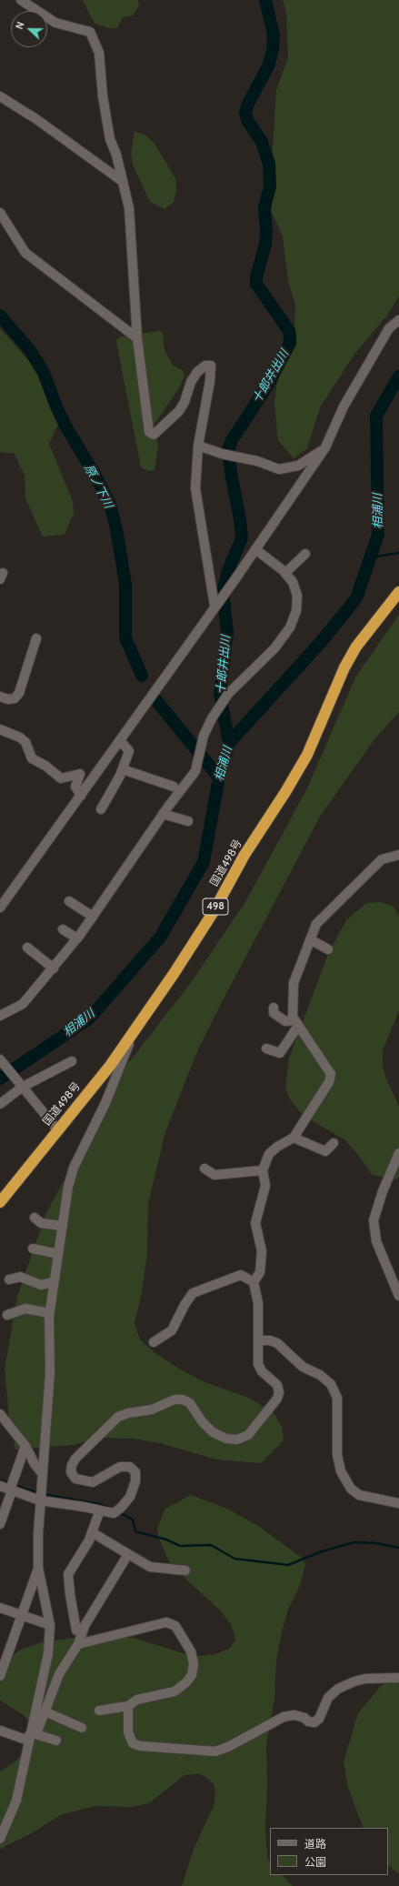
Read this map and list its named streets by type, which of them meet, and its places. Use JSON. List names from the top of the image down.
{
  "streets": {
    "highway": ["国道498号", "498"]
  },
  "water": ["十郎井出川", "原ノ下川", "相浦川"],
  "legend": ["道路", "公園"],
  "north": "left"
}
